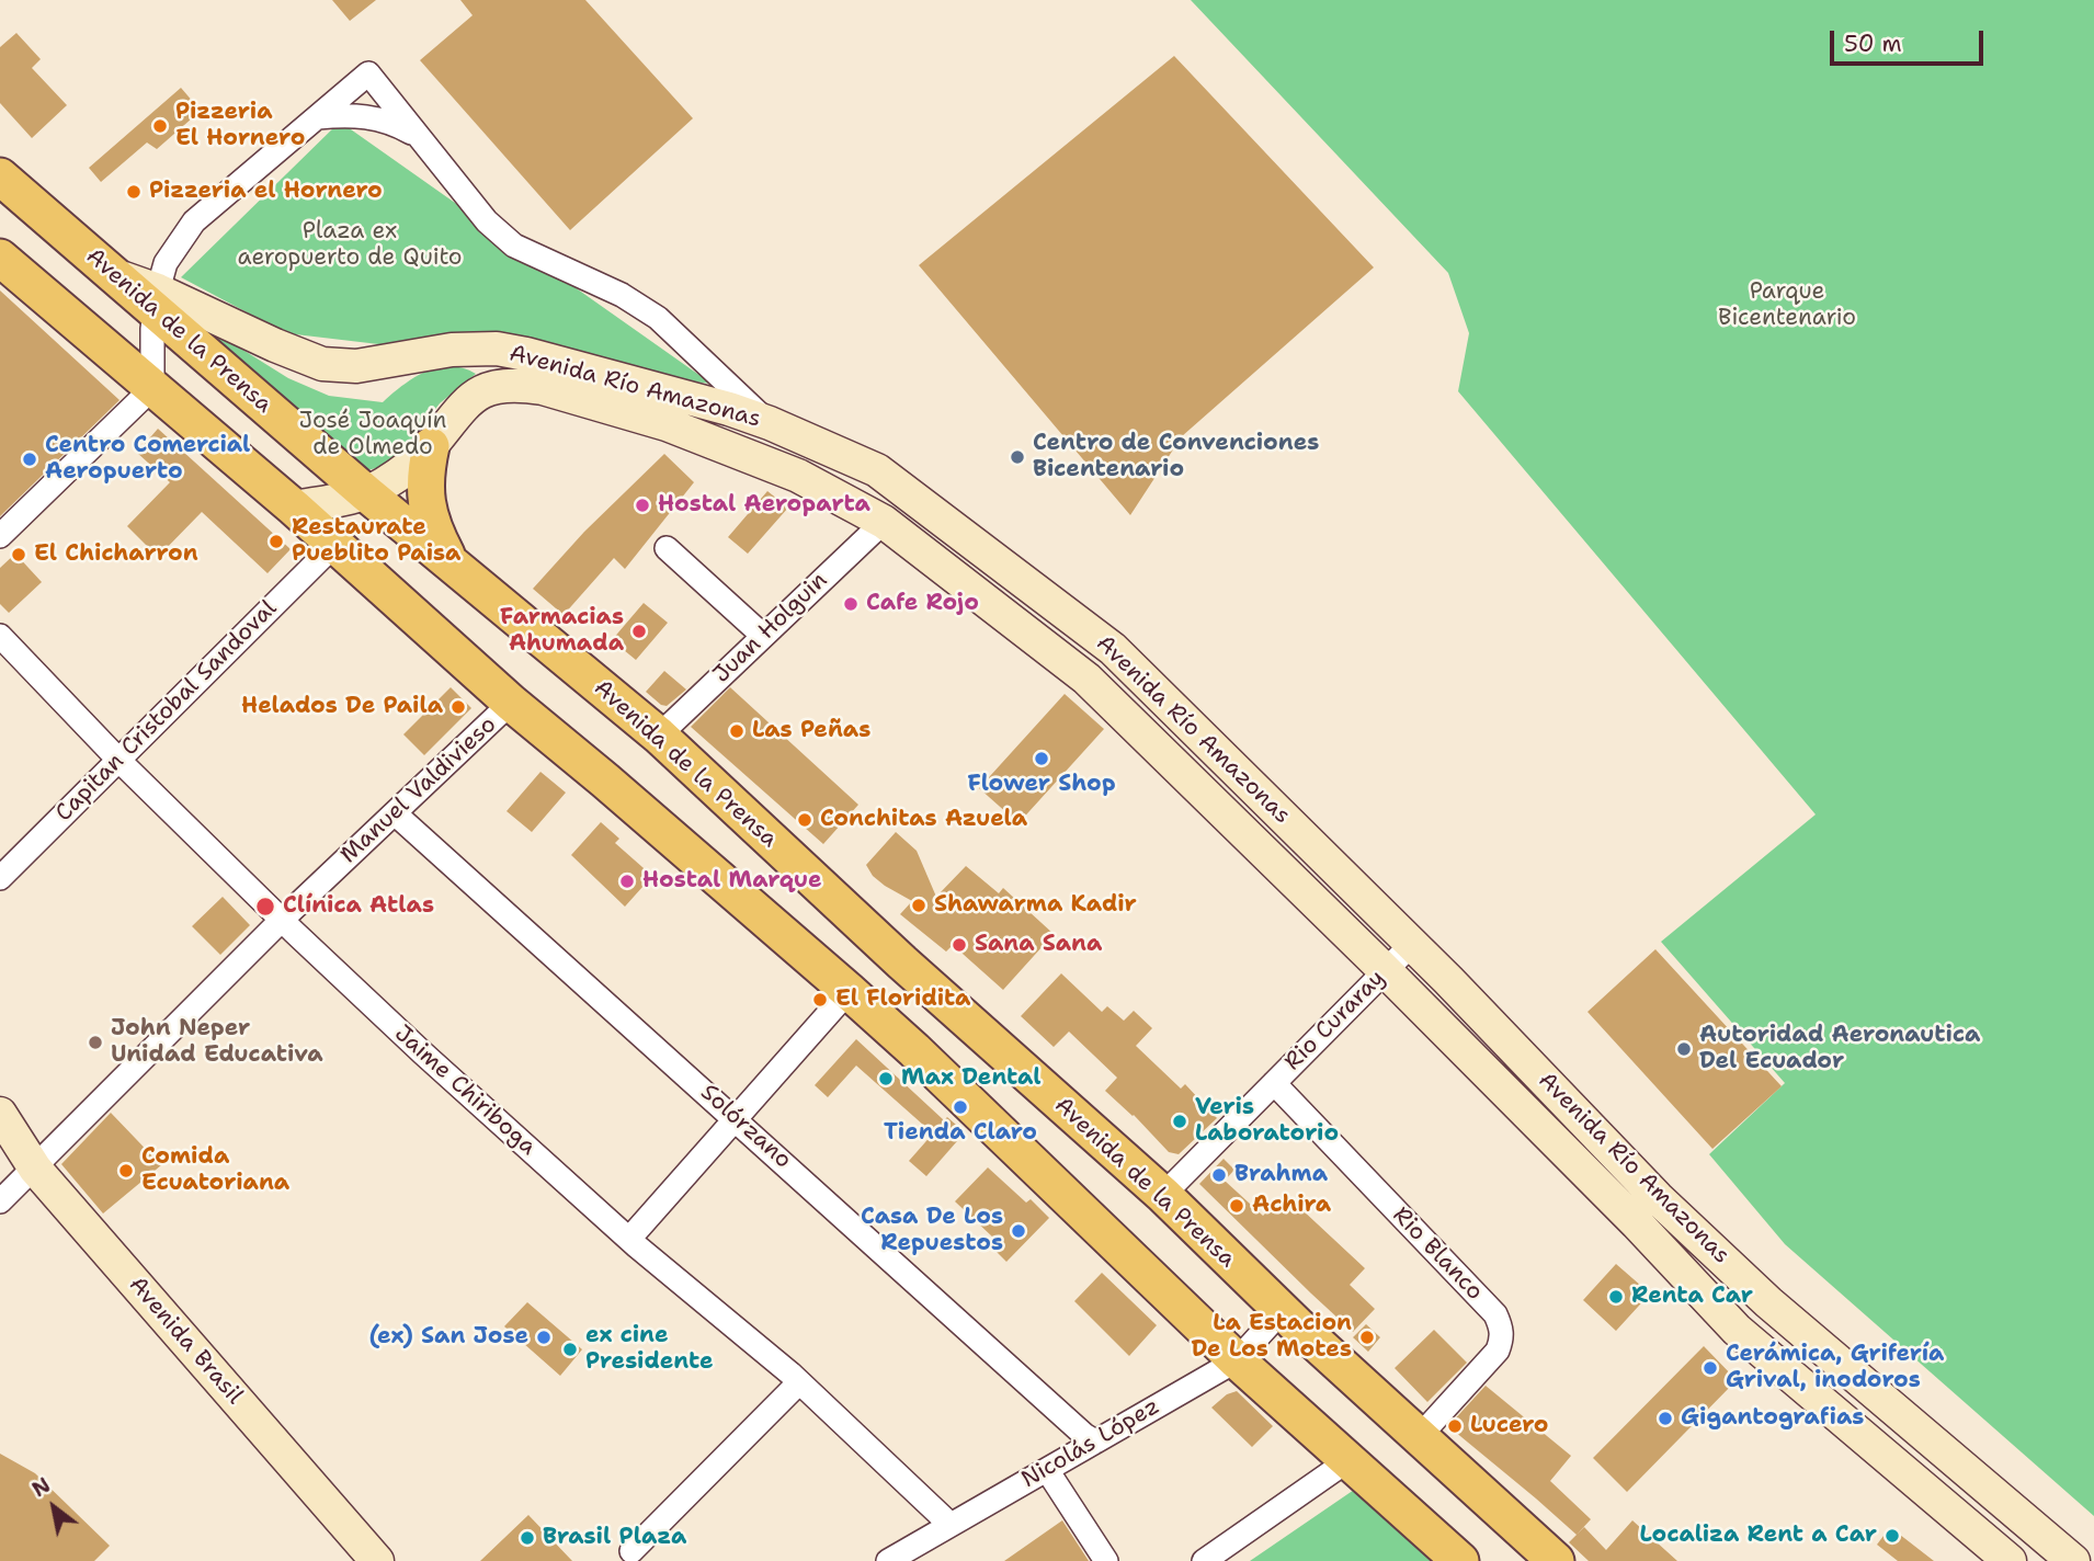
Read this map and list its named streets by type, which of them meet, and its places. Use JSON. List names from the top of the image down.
{
  "streets": {
    "main road": ["Avenida de la Prensa", "Avenida Río Amazonas", "Avenida Brasil"],
    "street": [
      "Juan Holguin",
      "Capitan Cristobal Sandoval",
      "Manuel Valdivieso",
      "Rio Curaray",
      "Jaime Chiriboga",
      "Solórzano",
      "Rio Blanco",
      "Nicolás López"
    ]
  },
  "crossings": [
    ["Avenida de la Prensa", "Avenida Río Amazonas"],
    ["Avenida de la Prensa", "Juan Holguin"],
    ["Avenida de la Prensa", "Rio Curaray"],
    ["Avenida de la Prensa", "Rio Blanco"],
    ["Avenida de la Prensa", "Nicolás López"],
    ["Avenida Río Amazonas", "Juan Holguin"],
    ["Avenida Río Amazonas", "Rio Curaray"],
    ["Capitan Cristobal Sandoval", "Jaime Chiriboga"],
    ["Manuel Valdivieso", "Jaime Chiriboga"],
    ["Manuel Valdivieso", "Solórzano"],
    ["Manuel Valdivieso", "Avenida Brasil"],
    ["Rio Curaray", "Rio Blanco"],
    ["Jaime Chiriboga", "Nicolás López"],
    ["Solórzano", "Nicolás López"]
  ],
  "parks": ["Plaza ex aeropuerto de Quito", "Parque Bicentenario", "José Joaquín de Olmedo"],
  "places": [
    "Pizzeria El Hornero",
    "Pizzeria el Hornero",
    "Centro de Convenciones Bicentenario",
    "Centro Comercial Aeropuerto",
    "Hostal Aeroparta",
    "Restaurate Pueblito Paisa",
    "El Chicharron",
    "Cafe Rojo",
    "Farmacias Ahumada",
    "Helados De Paila",
    "Las Peñas",
    "Flower Shop",
    "Conchitas Azuela",
    "Hostal Marque",
    "Shawarma Kadir",
    "Clínica Atlas",
    "Sana Sana",
    "El Floridita",
    "John Neper Unidad Educativa",
    "Autoridad Aeronautica Del Ecuador",
    "Max Dental",
    "Tienda Claro",
    "Veris Laboratorio",
    "Comida Ecuatoriana",
    "Brahma",
    "Achira",
    "Casa De Los Repuestos",
    "Renta Car",
    "(ex) San Jose",
    "La Estacion De Los Motes",
    "ex cine Presidente",
    "Cerámica, Grifería Grival, inodoros",
    "Gigantografias",
    "Lucero",
    "Localiza Rent a Car",
    "Brasil Plaza"
  ],
  "scale_bar": "50 m",
  "north": "top left"
}
